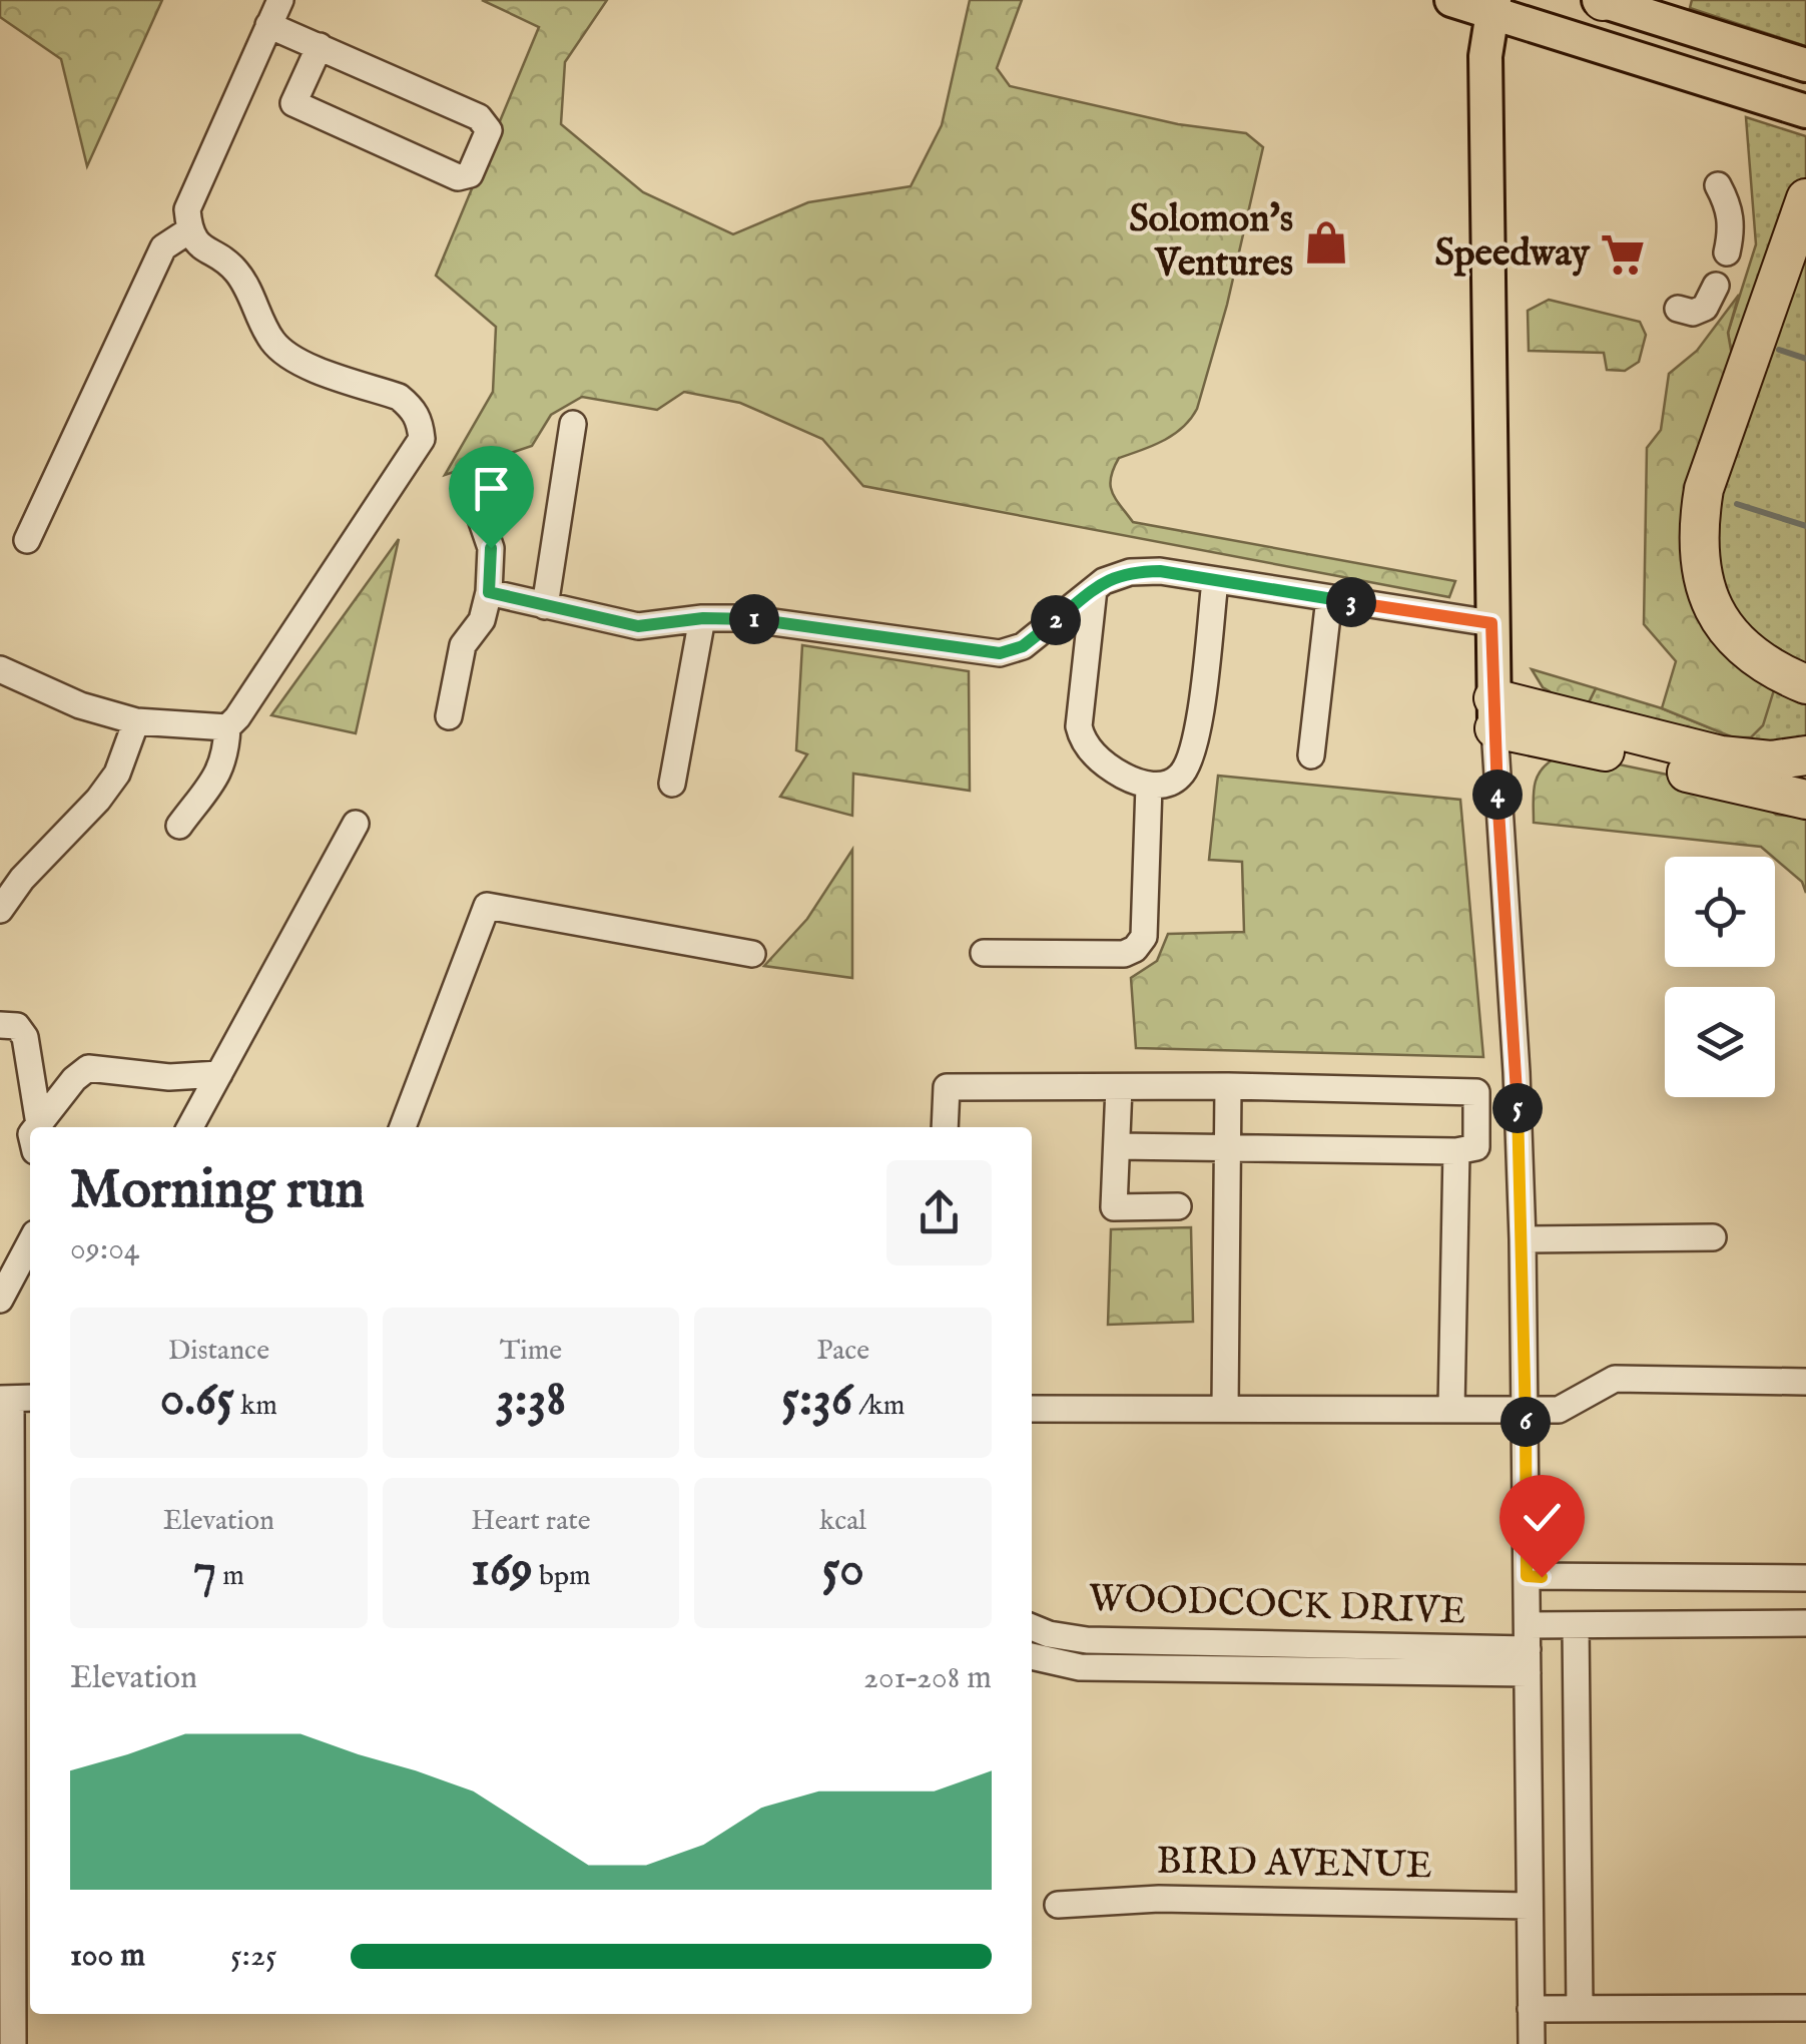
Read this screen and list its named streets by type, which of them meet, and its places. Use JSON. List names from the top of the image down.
{
  "streets": {
    "street": ["WOODCOCK DRIVE", "BIRD AVENUE"]
  },
  "places": {
    "shop": ["Solomon's Ventures"],
    "supermarket": ["Speedway"]
  },
  "page": {
    "pins": [
      "3",
      "1",
      "2",
      "4",
      "5",
      "6"
    ],
    "heading": ["Morning run", "09:04"],
    "stats": [
      ["Distance", "0.65 km"],
      ["Time", "3:38"],
      ["Pace", "5:36 /km"],
      ["Elevation", "7 m"],
      ["Heart rate", "169 bpm"],
      ["kcal", "50"]
    ],
    "chart": ["Elevation", "201–208 m"],
    "list": [
      {
        "name": "100 m",
        "note": "5:25"
      }
    ]
  }
}
